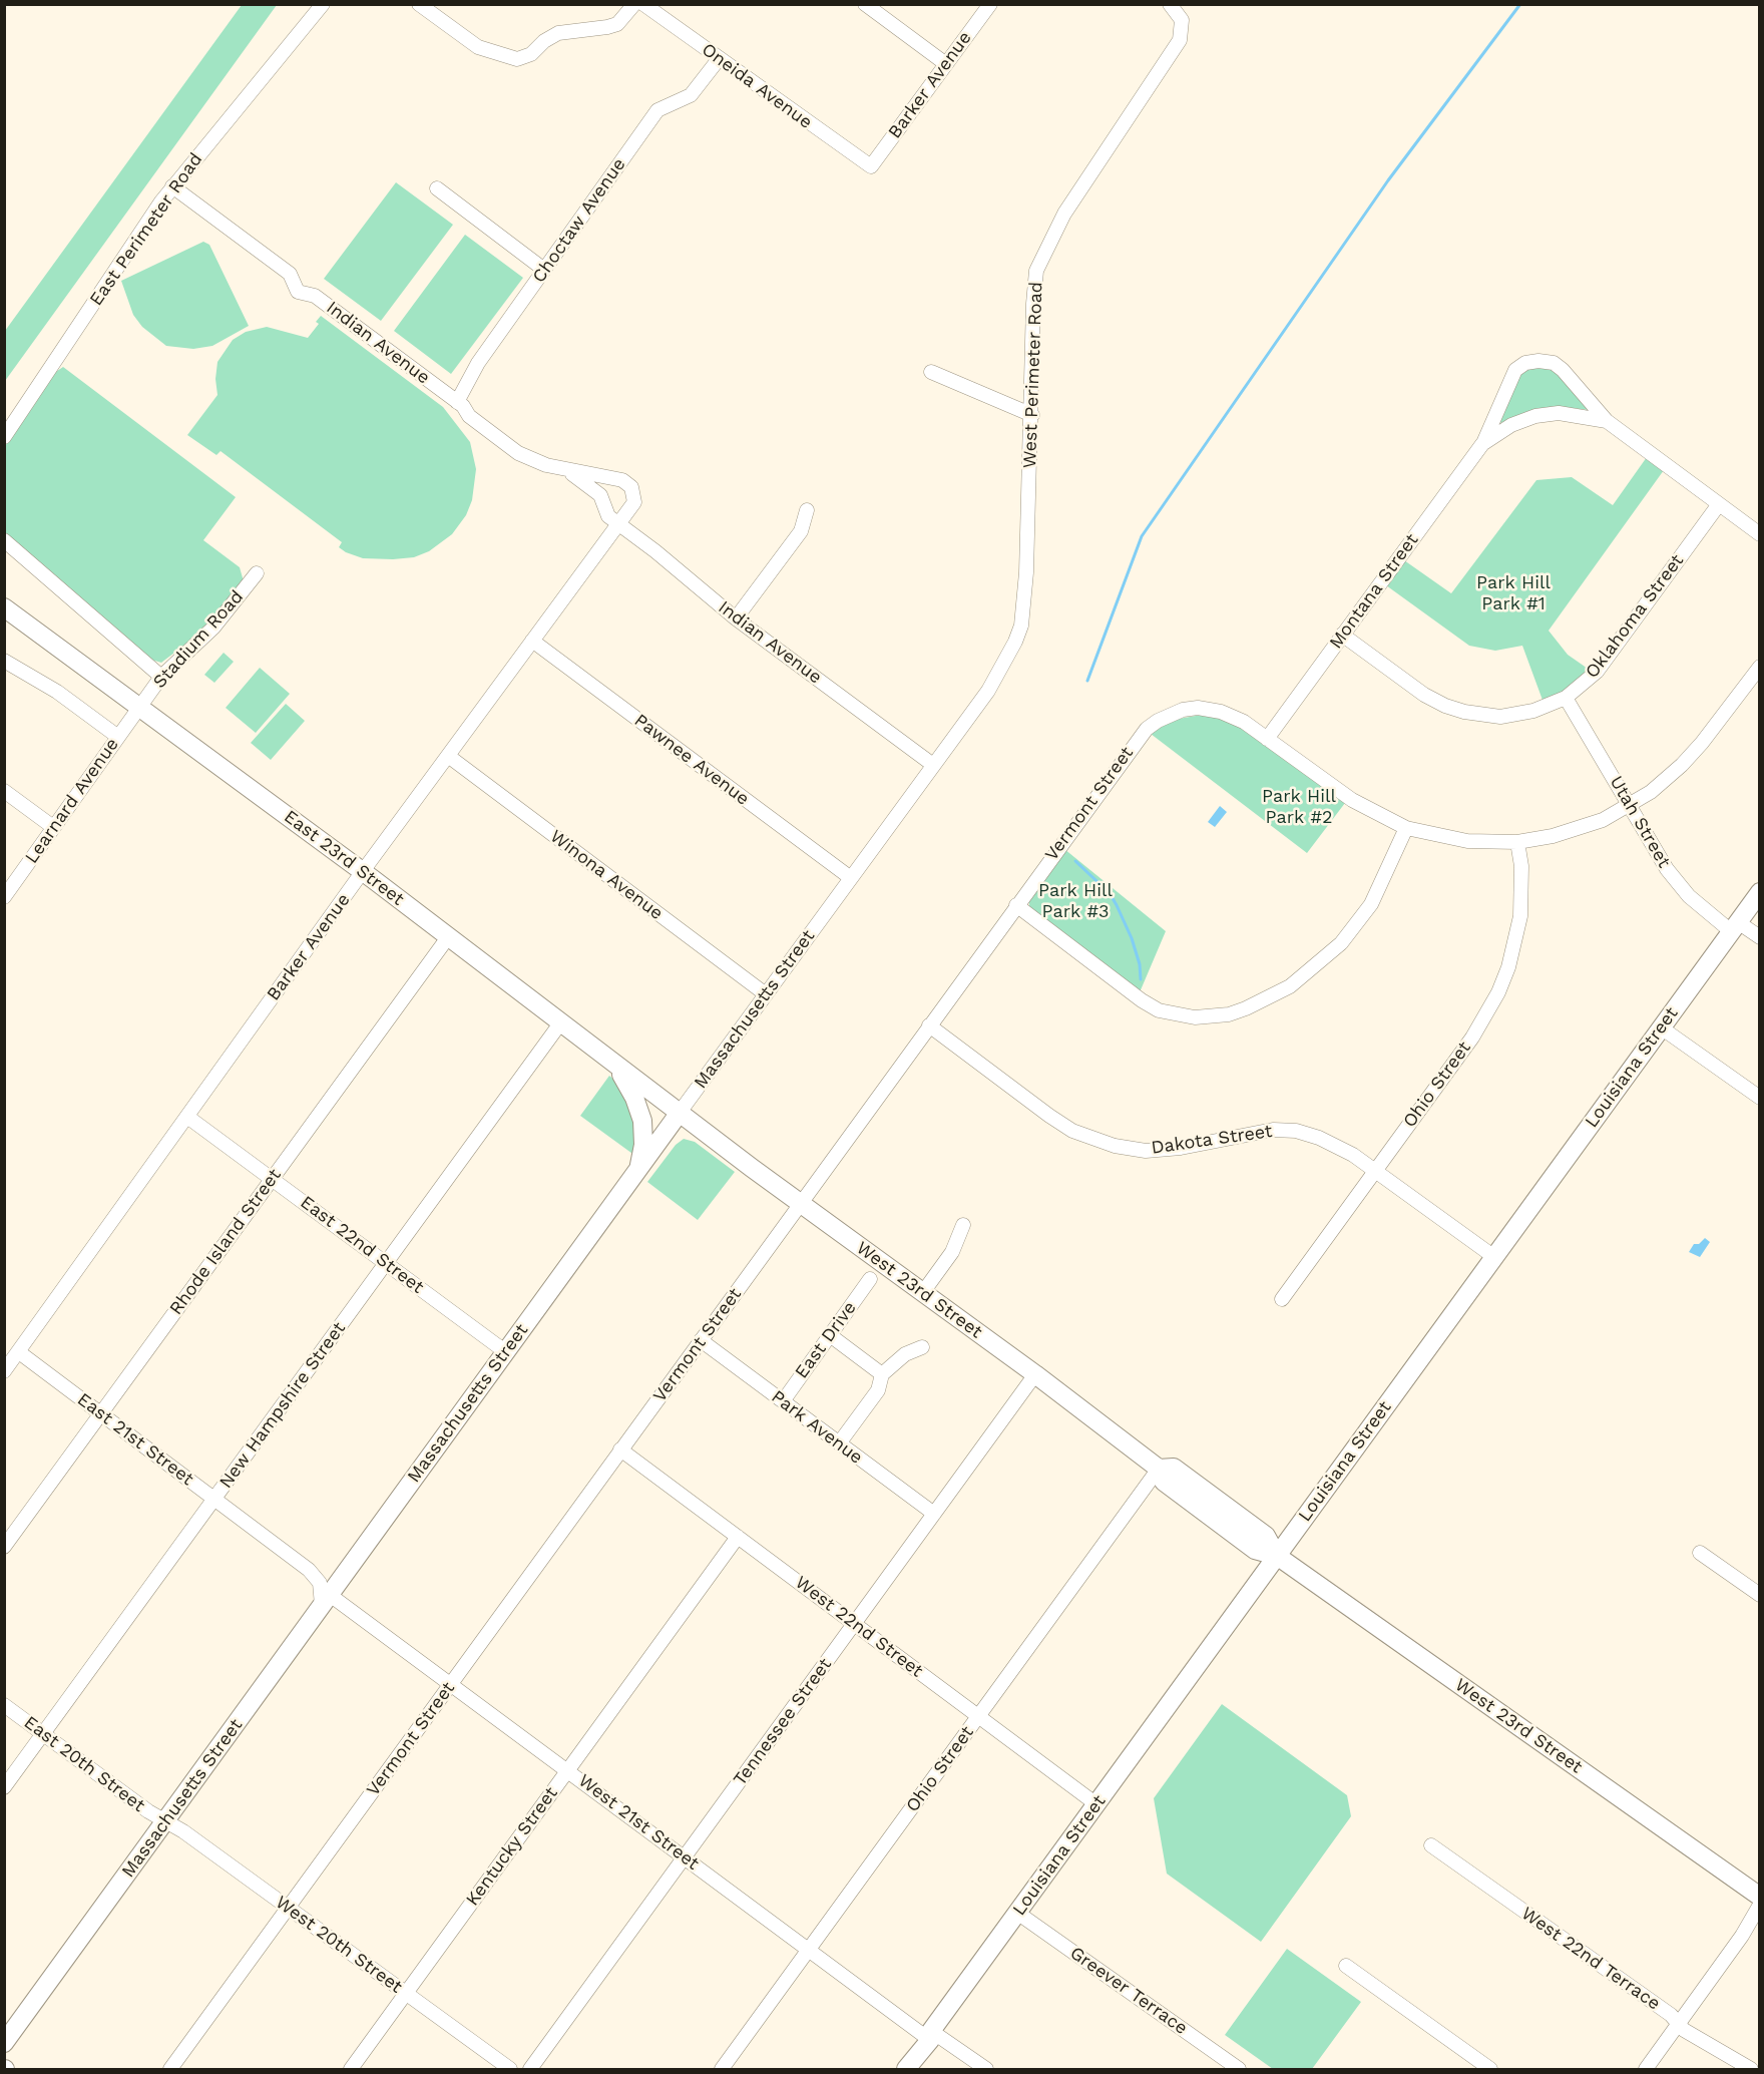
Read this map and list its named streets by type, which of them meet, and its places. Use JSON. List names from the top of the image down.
{
  "streets": {
    "main road": [
      "East 23rd Street",
      "Massachusetts Street",
      "Louisiana Street",
      "West 23rd Street"
    ],
    "street": [
      "Barker Avenue",
      "Oneida Avenue",
      "Choctaw Avenue",
      "East Perimeter Road",
      "Indian Avenue",
      "West Perimeter Road",
      "Montana Street",
      "Oklahoma Street",
      "Stadium Road",
      "Pawnee Avenue",
      "Learnard Avenue",
      "Vermont Street",
      "Utah Street",
      "Winona Avenue",
      "Ohio Street",
      "Dakota Street",
      "Rhode Island Street",
      "East 22nd Street",
      "East Drive",
      "New Hampshire Street",
      "Park Avenue",
      "East 21st Street",
      "West 22nd Street",
      "Tennessee Street",
      "East 20th Street",
      "West 21st Street",
      "Kentucky Street",
      "West 20th Street",
      "West 22nd Terrace",
      "Greever Terrace"
    ]
  },
  "crossings": [
    ["Barker Avenue", "Oneida Avenue"],
    ["Barker Avenue", "Indian Avenue"],
    ["Barker Avenue", "Pawnee Avenue"],
    ["Barker Avenue", "East 23rd Street"],
    ["Barker Avenue", "Winona Avenue"],
    ["Barker Avenue", "East 22nd Street"],
    ["Barker Avenue", "East 21st Street"],
    ["Oneida Avenue", "Choctaw Avenue"],
    ["Choctaw Avenue", "Indian Avenue"],
    ["East Perimeter Road", "Indian Avenue"],
    ["Indian Avenue", "West Perimeter Road"],
    ["Indian Avenue", "Massachusetts Street"],
    ["West Perimeter Road", "Massachusetts Street"],
    ["Montana Street", "Oklahoma Street"],
    ["Montana Street", "Vermont Street"],
    ["Oklahoma Street", "Utah Street"],
    ["Stadium Road", "Learnard Avenue"],
    ["Stadium Road", "East 23rd Street"],
    ["Pawnee Avenue", "Massachusetts Street"],
    ["Learnard Avenue", "East 23rd Street"],
    ["Vermont Street", "Utah Street"],
    ["Vermont Street", "Ohio Street"],
    ["Vermont Street", "Dakota Street"],
    ["Vermont Street", "West 23rd Street"],
    ["Vermont Street", "Park Avenue"],
    ["Vermont Street", "West 22nd Street"],
    ["Vermont Street", "West 21st Street"],
    ["Vermont Street", "West 20th Street"],
    ["Utah Street", "Louisiana Street"],
    ["East 23rd Street", "Massachusetts Street"],
    ["East 23rd Street", "Rhode Island Street"],
    ["East 23rd Street", "West 23rd Street"],
    ["East 23rd Street", "New Hampshire Street"],
    ["Winona Avenue", "Massachusetts Street"],
    ["Massachusetts Street", "East 22nd Street"],
    ["Massachusetts Street", "West 23rd Street"],
    ["Massachusetts Street", "East 21st Street"],
    ["Massachusetts Street", "East 20th Street"],
    ["Massachusetts Street", "West 21st Street"],
    ["Massachusetts Street", "West 20th Street"],
    ["Louisiana Street", "Dakota Street"],
    ["Louisiana Street", "West 23rd Street"],
    ["Louisiana Street", "West 22nd Street"],
    ["Louisiana Street", "West 21st Street"],
    ["Louisiana Street", "Greever Terrace"],
    ["Ohio Street", "Dakota Street"],
    ["Ohio Street", "West 23rd Street"],
    ["Ohio Street", "West 22nd Street"],
    ["Ohio Street", "West 21st Street"],
    ["Rhode Island Street", "East 22nd Street"],
    ["Rhode Island Street", "East 21st Street"],
    ["East 22nd Street", "New Hampshire Street"],
    ["West 23rd Street", "Tennessee Street"],
    ["East Drive", "Park Avenue"],
    ["New Hampshire Street", "East 21st Street"],
    ["New Hampshire Street", "East 20th Street"],
    ["Park Avenue", "Tennessee Street"],
    ["East 21st Street", "West 21st Street"],
    ["West 22nd Street", "Tennessee Street"],
    ["West 22nd Street", "Kentucky Street"],
    ["Tennessee Street", "West 21st Street"],
    ["East 20th Street", "West 20th Street"],
    ["West 21st Street", "Kentucky Street"],
    ["Kentucky Street", "West 20th Street"]
  ],
  "parks": ["Park Hill Park #1", "Park Hill Park #2", "Park Hill Park #3"]
}
